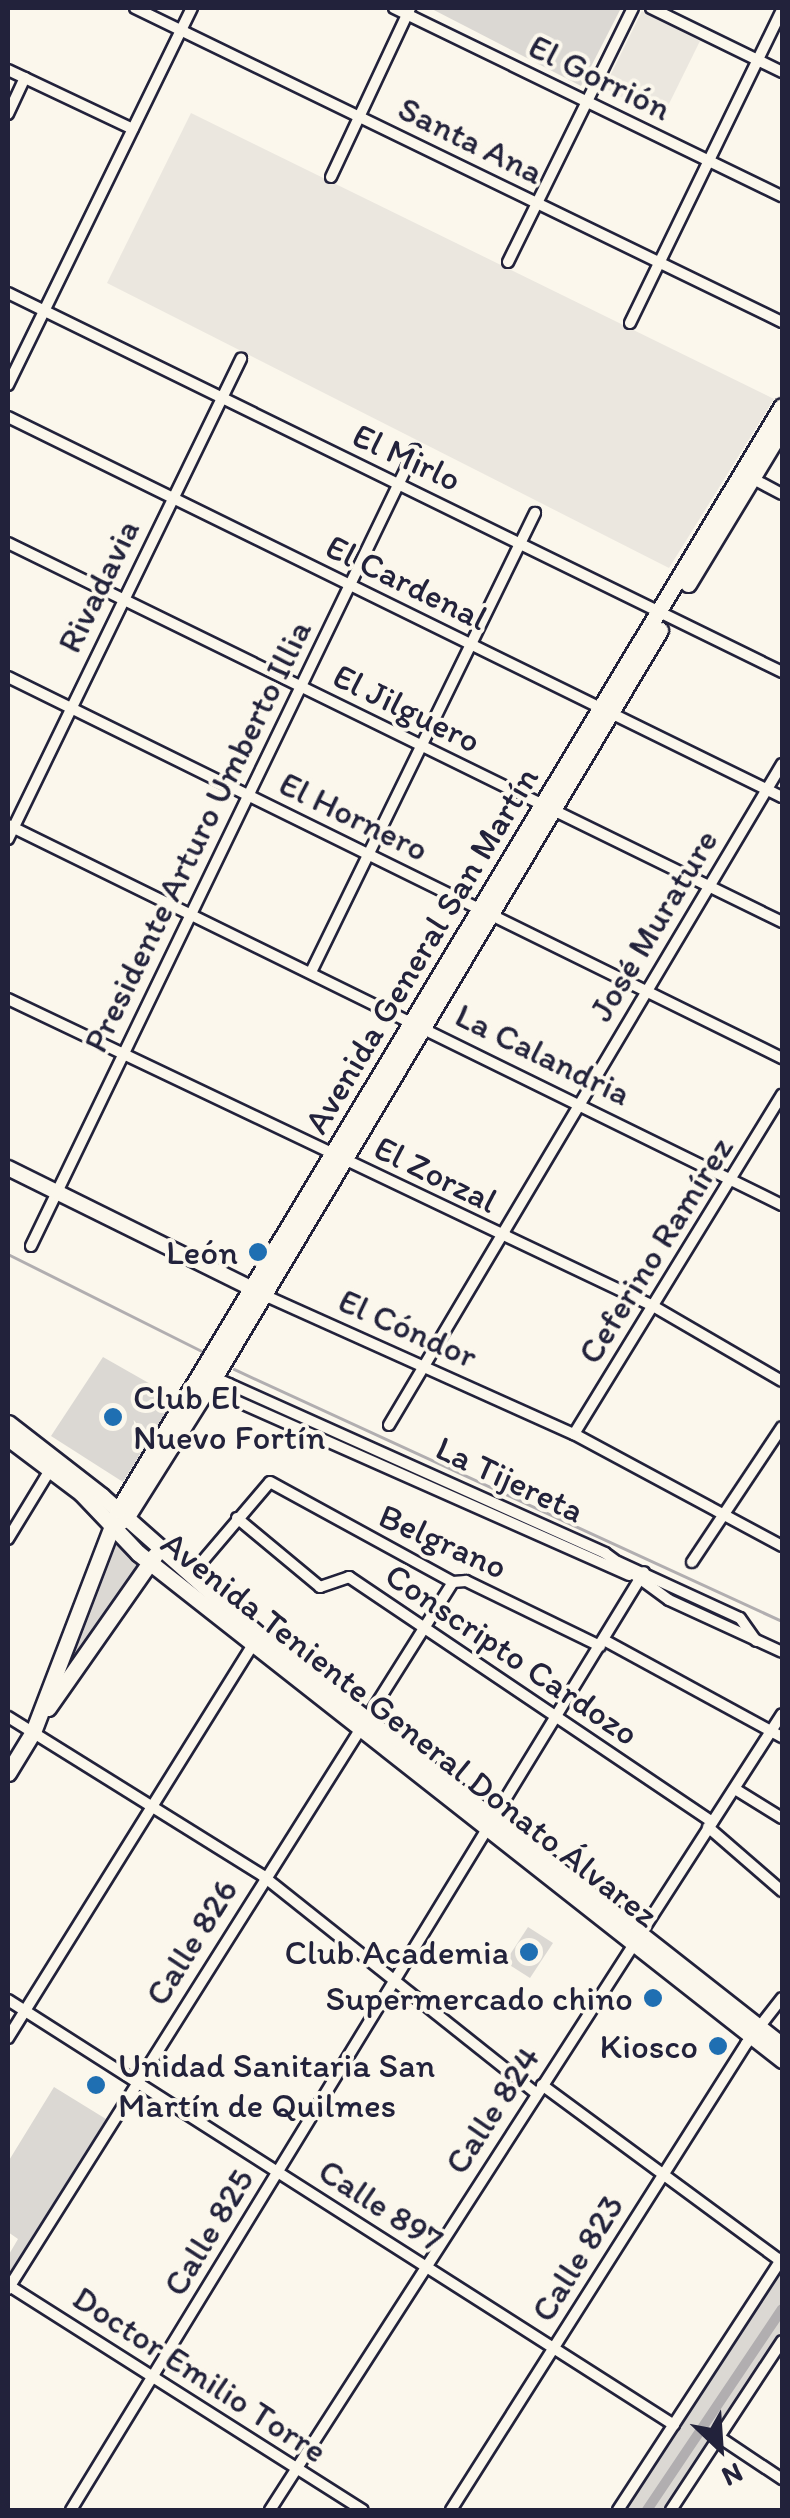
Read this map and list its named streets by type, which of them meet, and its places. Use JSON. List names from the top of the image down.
{
  "streets": {
    "main road": ["Avenida General San Martín", "Avenida Teniente General Donato Álvarez"],
    "street": [
      "El Gorrión",
      "Santa Ana",
      "El Mirlo",
      "El Cardenal",
      "Rivadavia",
      "El Jilguero",
      "El Hornero",
      "Presidente Arturo Umberto Illia",
      "José Murature",
      "La Calandria",
      "El Zorzal",
      "Ceferino Ramírez",
      "El Cóndor",
      "La Tijereta",
      "Belgrano",
      "Conscripto Cardozo",
      "Calle 826",
      "Calle 824",
      "Calle 897",
      "Calle 825",
      "Calle 823",
      "Doctor Emilio Torre"
    ]
  },
  "crossings": [
    ["El Mirlo", "Rivadavia"],
    ["El Mirlo", "Presidente Arturo Umberto Illia"],
    ["El Mirlo", "Avenida General San Martín"],
    ["El Cardenal", "Rivadavia"],
    ["El Cardenal", "Presidente Arturo Umberto Illia"],
    ["El Cardenal", "José Murature"],
    ["El Cardenal", "Avenida General San Martín"],
    ["Rivadavia", "El Jilguero"],
    ["Rivadavia", "El Hornero"],
    ["Rivadavia", "La Calandria"],
    ["El Jilguero", "Presidente Arturo Umberto Illia"],
    ["El Jilguero", "José Murature"],
    ["El Jilguero", "Avenida General San Martín"],
    ["El Hornero", "Presidente Arturo Umberto Illia"],
    ["El Hornero", "José Murature"],
    ["El Hornero", "Avenida General San Martín"],
    ["Presidente Arturo Umberto Illia", "La Calandria"],
    ["Presidente Arturo Umberto Illia", "El Zorzal"],
    ["Presidente Arturo Umberto Illia", "El Cóndor"],
    ["José Murature", "La Calandria"],
    ["José Murature", "El Zorzal"],
    ["José Murature", "El Cóndor"],
    ["Avenida General San Martín", "La Calandria"],
    ["Avenida General San Martín", "El Zorzal"],
    ["Avenida General San Martín", "El Cóndor"],
    ["Avenida General San Martín", "La Tijereta"],
    ["Avenida General San Martín", "Avenida Teniente General Donato Álvarez"],
    ["La Calandria", "Ceferino Ramírez"],
    ["El Zorzal", "Ceferino Ramírez"],
    ["Ceferino Ramírez", "El Cóndor"],
    ["La Tijereta", "Calle 825"],
    ["Belgrano", "Conscripto Cardozo"],
    ["Belgrano", "Calle 824"],
    ["Belgrano", "Calle 825"],
    ["Conscripto Cardozo", "Calle 824"],
    ["Conscripto Cardozo", "Calle 825"],
    ["Avenida Teniente General Donato Álvarez", "Calle 826"],
    ["Avenida Teniente General Donato Álvarez", "Calle 824"],
    ["Avenida Teniente General Donato Álvarez", "Calle 825"],
    ["Avenida Teniente General Donato Álvarez", "Calle 823"],
    ["Calle 826", "Calle 897"],
    ["Calle 826", "Doctor Emilio Torre"],
    ["Calle 824", "Calle 897"],
    ["Calle 824", "Doctor Emilio Torre"],
    ["Calle 897", "Calle 825"],
    ["Calle 897", "Calle 823"],
    ["Calle 825", "Doctor Emilio Torre"]
  ],
  "places": [
    "León",
    "Club El Nuevo Fortín",
    "Club Academia",
    "Supermercado chino",
    "Kiosco",
    "Unidad Sanitaria San Martín de Quilmes"
  ],
  "north": "bottom right"
}
